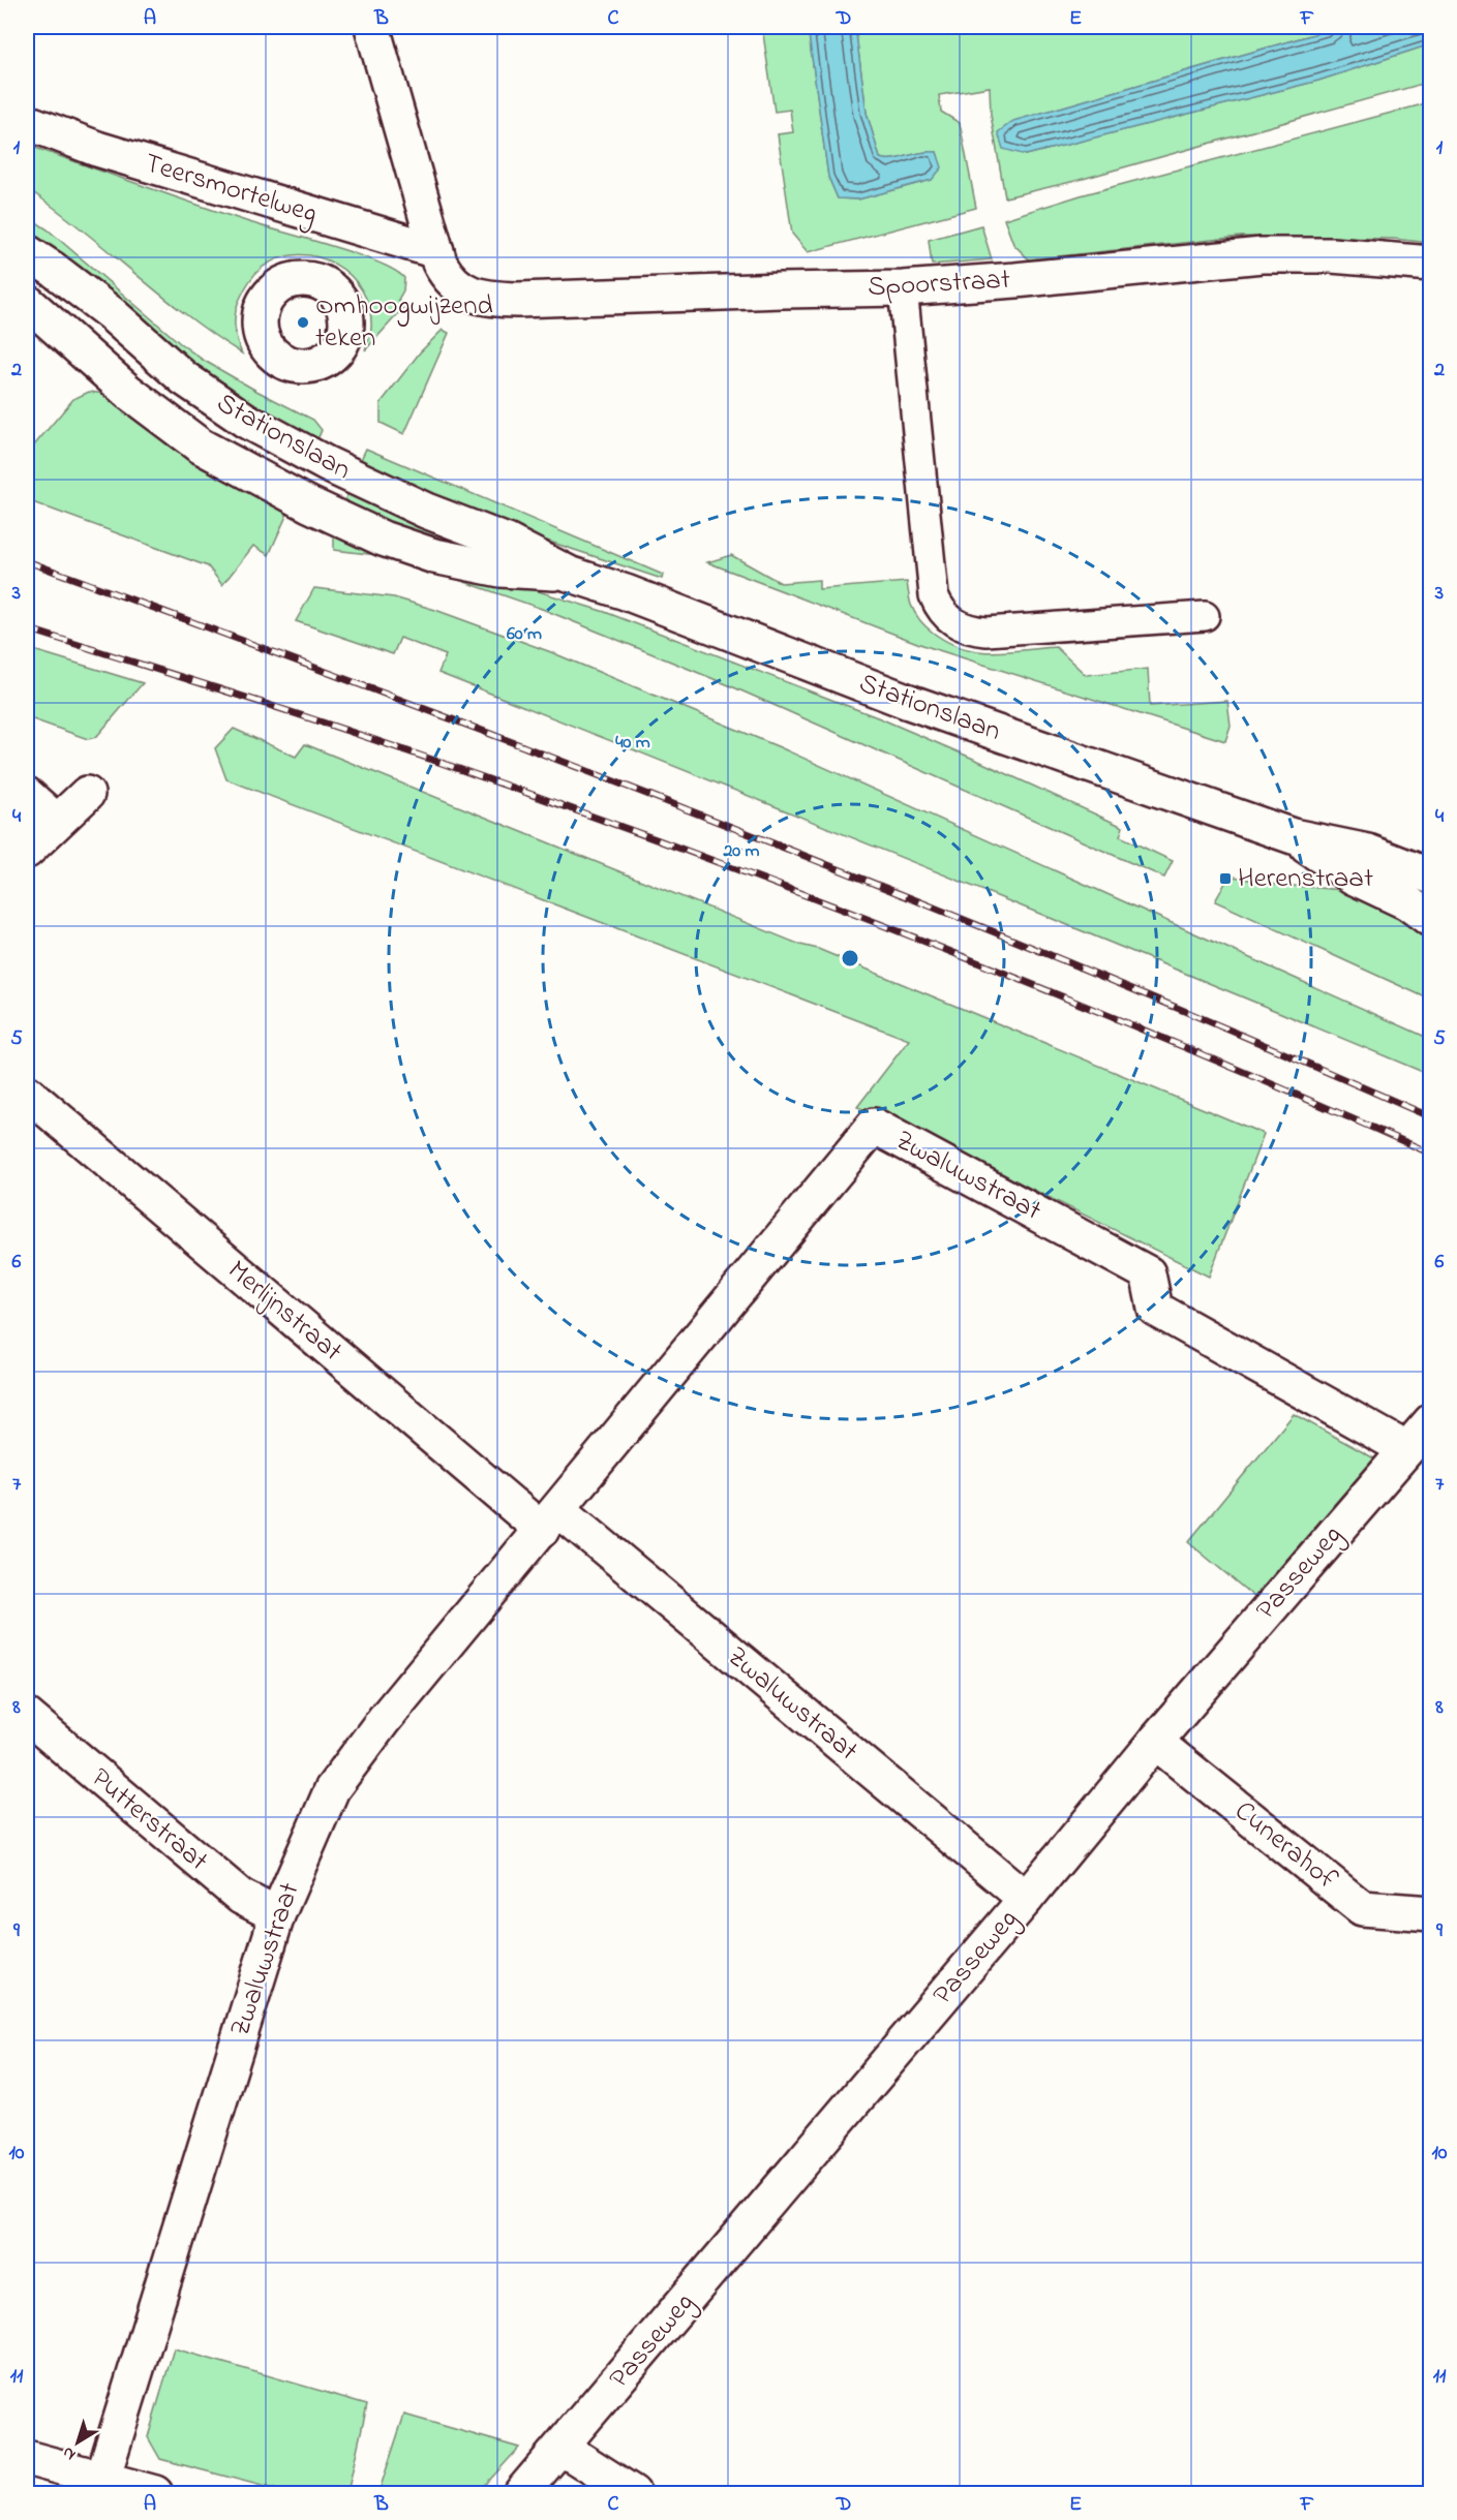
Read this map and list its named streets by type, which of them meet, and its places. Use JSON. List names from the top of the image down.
{
  "streets": {
    "street": [
      "Teersmortelweg",
      "Spoorstraat",
      "Stationslaan",
      "Zwaluwstraat",
      "Merlijnstraat",
      "Passeweg",
      "Putterstraat",
      "Cunerahof"
    ]
  },
  "crossings": [
    ["Teersmortelweg", "Spoorstraat"],
    ["Zwaluwstraat", "Merlijnstraat"],
    ["Zwaluwstraat", "Passeweg"],
    ["Zwaluwstraat", "Putterstraat"],
    ["Passeweg", "Cunerahof"]
  ],
  "places": {
    "other": ["Omhoogwijzend teken"],
    "transit": ["Herenstraat"]
  },
  "north": "bottom left",
  "grid": {
    "columns": [
      "A",
      "B",
      "C",
      "D",
      "E",
      "F"
    ],
    "rows": [
      "1",
      "2",
      "3",
      "4",
      "5",
      "6",
      "7",
      "8",
      "9",
      "10",
      "11"
    ]
  },
  "rings": ["60 m", "40 m", "20 m"]
}
